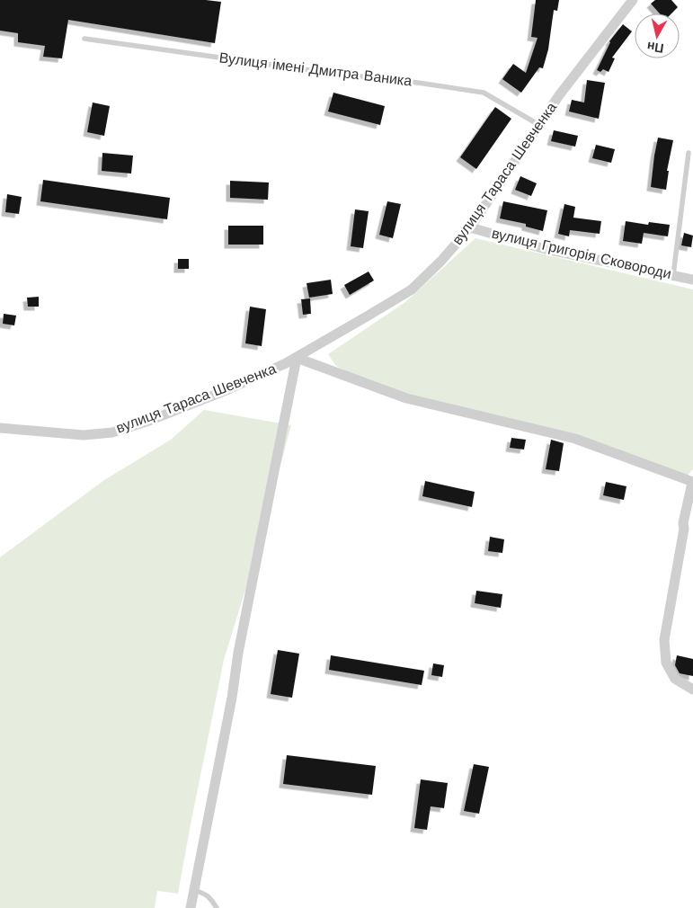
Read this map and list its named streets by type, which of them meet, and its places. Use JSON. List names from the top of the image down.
{
  "streets": {
    "street": ["вулиця Тараса Шевченка", "вулиця Григорія Сковороди"],
    "lane": ["Вулиця імені Дмитра Ваника"]
  },
  "crossings": [
    ["Вулиця імені Дмитра Ваника", "вулиця Тараса Шевченка"],
    ["вулиця Тараса Шевченка", "вулиця Григорія Сковороди"]
  ],
  "north": "bottom"
}
